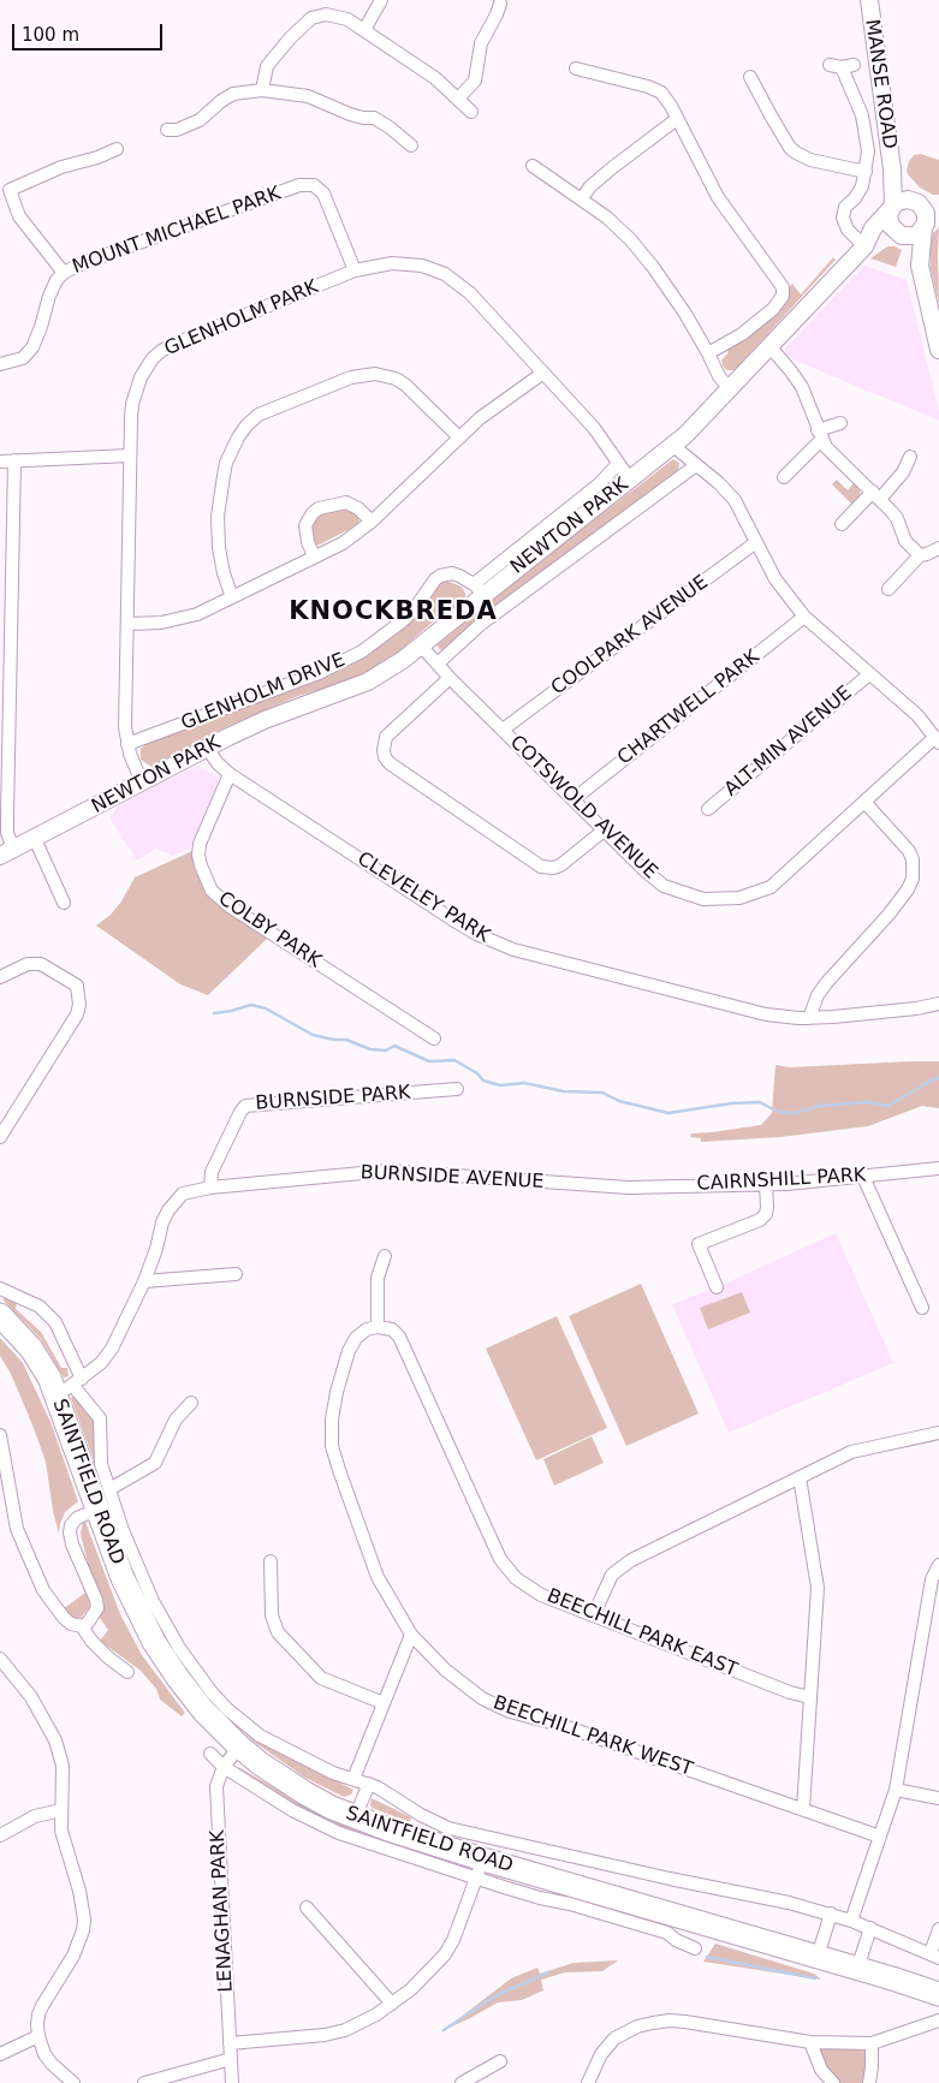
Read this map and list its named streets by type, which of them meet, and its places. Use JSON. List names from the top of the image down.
{
  "streets": {
    "highway": ["SAINTFIELD ROAD"],
    "street": [
      "MANSE ROAD",
      "MOUNT MICHAEL PARK",
      "GLENHOLM PARK",
      "NEWTON PARK",
      "COOLPARK AVENUE",
      "GLENHOLM DRIVE",
      "CHARTWELL PARK",
      "ALT-MIN AVENUE",
      "COTSWOLD AVENUE",
      "CLEVELEY PARK",
      "COLBY PARK",
      "BURNSIDE PARK",
      "BURNSIDE AVENUE",
      "CAIRNSHILL PARK",
      "BEECHILL PARK EAST",
      "BEECHILL PARK WEST",
      "LENAGHAN PARK"
    ]
  },
  "crossings": [
    ["MANSE ROAD", "NEWTON PARK"],
    ["MOUNT MICHAEL PARK", "GLENHOLM PARK"],
    ["GLENHOLM PARK", "NEWTON PARK"],
    ["GLENHOLM PARK", "GLENHOLM DRIVE"],
    ["NEWTON PARK", "GLENHOLM DRIVE"],
    ["NEWTON PARK", "COTSWOLD AVENUE"],
    ["NEWTON PARK", "CLEVELEY PARK"],
    ["COOLPARK AVENUE", "COTSWOLD AVENUE"],
    ["CHARTWELL PARK", "COTSWOLD AVENUE"],
    ["CLEVELEY PARK", "COLBY PARK"],
    ["BURNSIDE PARK", "BURNSIDE AVENUE"],
    ["BURNSIDE AVENUE", "CAIRNSHILL PARK"],
    ["SAINTFIELD ROAD", "LENAGHAN PARK"],
    ["BEECHILL PARK EAST", "BEECHILL PARK WEST"]
  ],
  "districts": ["KNOCKBREDA"],
  "scale_bar": "100 m"
}
